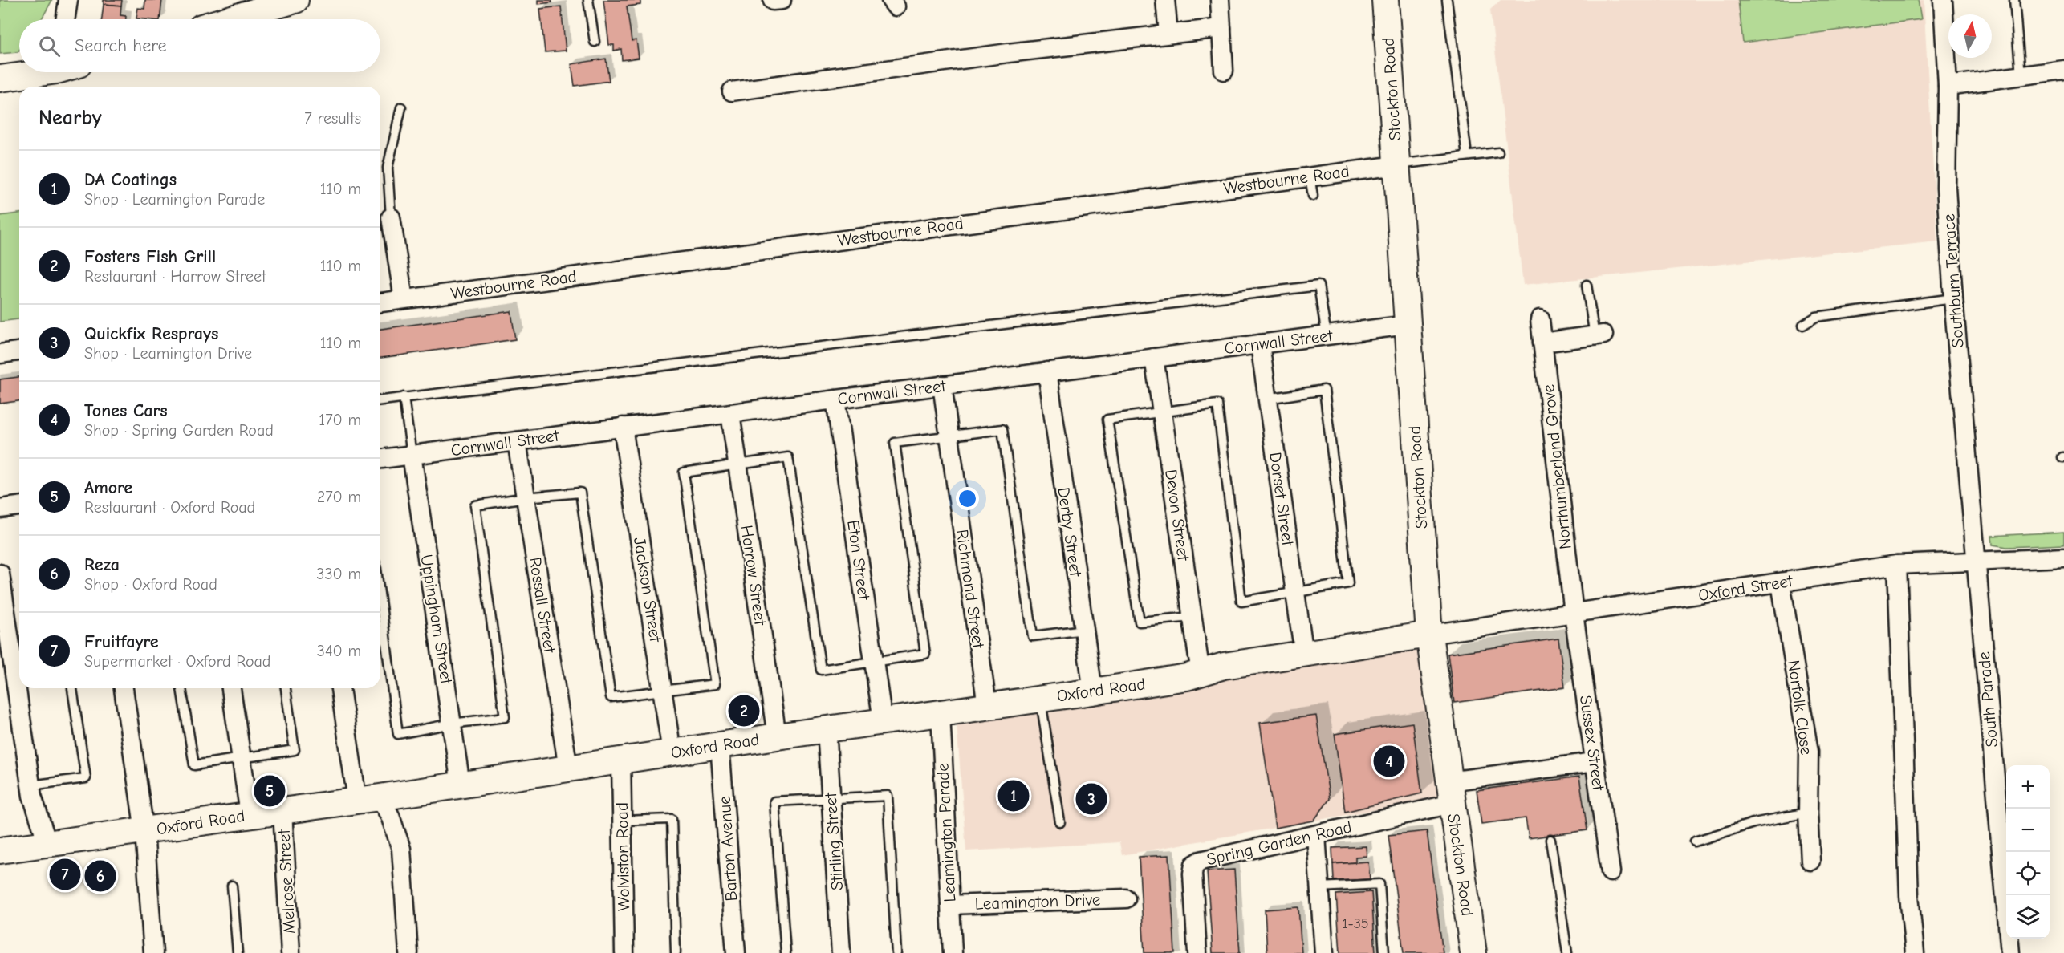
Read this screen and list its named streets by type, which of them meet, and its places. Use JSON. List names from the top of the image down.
{
  "streets": {
    "street": [
      "Stockton Road",
      "Westbourne Road",
      "Southburn Terrace",
      "Cornwall Street",
      "Northumberland Grove",
      "Dorset Street",
      "Devon Street",
      "Derby Street",
      "Eton Street",
      "Harrow Street",
      "Oxford Street",
      "Richmond Street",
      "Jackson Street",
      "Rossall Street",
      "Uppingham Street",
      "Oxford Road",
      "South Parade",
      "Norfolk Close",
      "Sussex Street",
      "Leamington Parade",
      "Stirling Street",
      "Spring Garden Road",
      "Barton Avenue",
      "Wolviston Road",
      "Melrose Street",
      "Leamington Drive"
    ]
  },
  "crossings": [
    ["Stockton Road", "Westbourne Road"],
    ["Stockton Road", "Cornwall Street"],
    ["Stockton Road", "Oxford Street"],
    ["Stockton Road", "Oxford Road"],
    ["Stockton Road", "Spring Garden Road"],
    ["Southburn Terrace", "Oxford Street"],
    ["Southburn Terrace", "South Parade"],
    ["Cornwall Street", "Dorset Street"],
    ["Cornwall Street", "Devon Street"],
    ["Cornwall Street", "Derby Street"],
    ["Cornwall Street", "Eton Street"],
    ["Cornwall Street", "Harrow Street"],
    ["Cornwall Street", "Richmond Street"],
    ["Cornwall Street", "Jackson Street"],
    ["Cornwall Street", "Rossall Street"],
    ["Cornwall Street", "Uppingham Street"],
    ["Northumberland Grove", "Oxford Street"],
    ["Northumberland Grove", "Sussex Street"],
    ["Dorset Street", "Oxford Road"],
    ["Devon Street", "Oxford Road"],
    ["Derby Street", "Oxford Road"],
    ["Eton Street", "Oxford Road"],
    ["Harrow Street", "Oxford Road"],
    ["Oxford Street", "Oxford Road"],
    ["Oxford Street", "South Parade"],
    ["Oxford Street", "Norfolk Close"],
    ["Oxford Street", "Sussex Street"],
    ["Richmond Street", "Oxford Road"],
    ["Jackson Street", "Oxford Road"],
    ["Rossall Street", "Oxford Road"],
    ["Uppingham Street", "Oxford Road"],
    ["Oxford Road", "Leamington Parade"],
    ["Oxford Road", "Stirling Street"],
    ["Oxford Road", "Barton Avenue"],
    ["Oxford Road", "Wolviston Road"],
    ["Oxford Road", "Melrose Street"],
    ["Sussex Street", "Spring Garden Road"],
    ["Leamington Parade", "Leamington Drive"]
  ],
  "house_numbers": ["1-35"],
  "north": "top",
  "page": {
    "search": "Search here",
    "heading": ["Nearby", "7 results"],
    "list": [
      {
        "mark": "1",
        "name": "DA Coatings",
        "note": "Shop · Leamington Parade",
        "value": "110 m"
      },
      {
        "mark": "2",
        "name": "Fosters Fish Grill",
        "note": "Restaurant · Harrow Street",
        "value": "110 m"
      },
      {
        "mark": "3",
        "name": "Quickfix Resprays",
        "note": "Shop · Leamington Drive",
        "value": "110 m"
      },
      {
        "mark": "4",
        "name": "Tones Cars",
        "note": "Shop · Spring Garden Road",
        "value": "170 m"
      },
      {
        "mark": "5",
        "name": "Amore",
        "note": "Restaurant · Oxford Road",
        "value": "270 m"
      },
      {
        "mark": "6",
        "name": "Reza",
        "note": "Shop · Oxford Road",
        "value": "330 m"
      },
      {
        "mark": "7",
        "name": "Fruitfayre",
        "note": "Supermarket · Oxford Road",
        "value": "340 m"
      }
    ],
    "pins": [
      "2",
      "4",
      "5",
      "1",
      "3",
      "7",
      "6"
    ],
    "map_buttons": ["+", "−"]
  }
}
